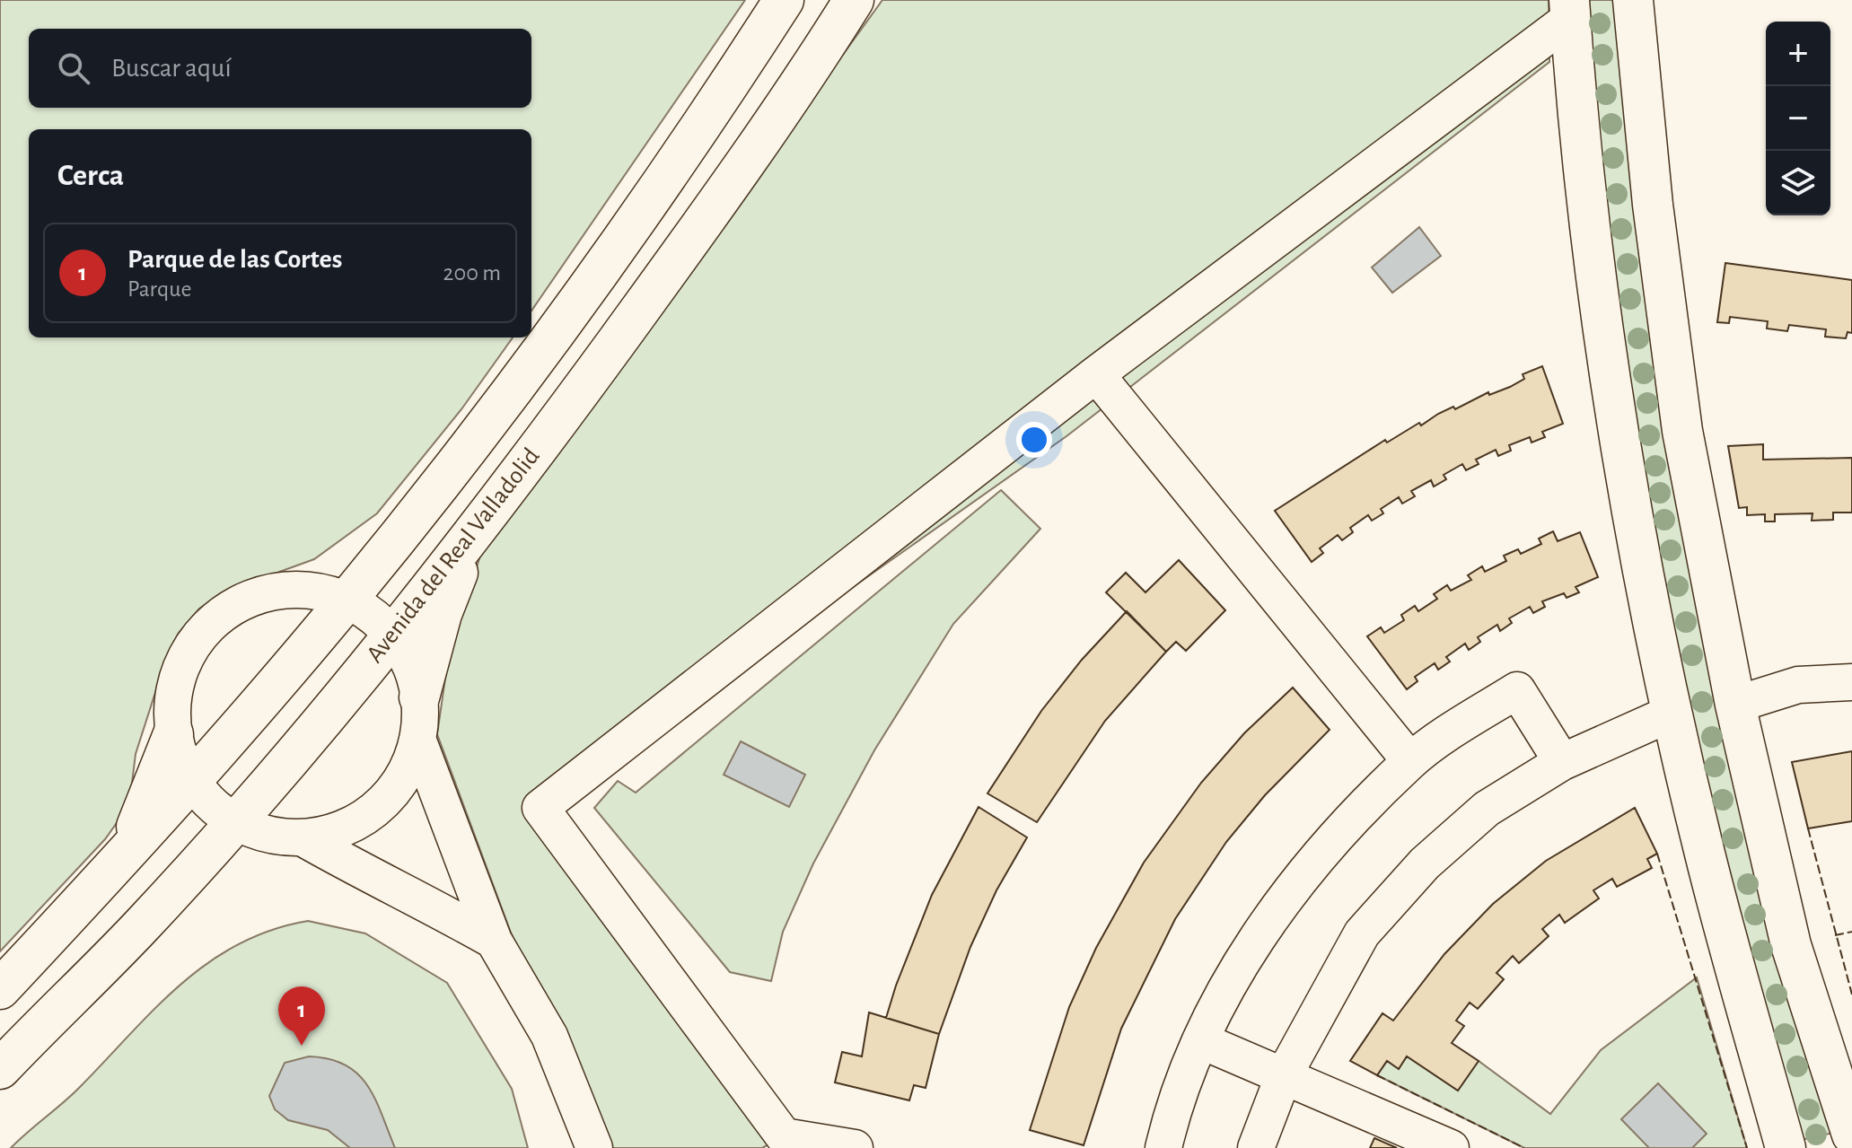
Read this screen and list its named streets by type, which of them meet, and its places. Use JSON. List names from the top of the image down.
{
  "streets": {
    "main road": ["Avenida del Real Valladolid"]
  },
  "page": {
    "map_buttons": ["+", "−"],
    "search": "Buscar aquí",
    "heading": "Cerca",
    "list": [
      {
        "mark": "1",
        "name": "Parque de las Cortes",
        "note": "Parque",
        "value": "200 m"
      }
    ],
    "pins": "1"
  }
}
